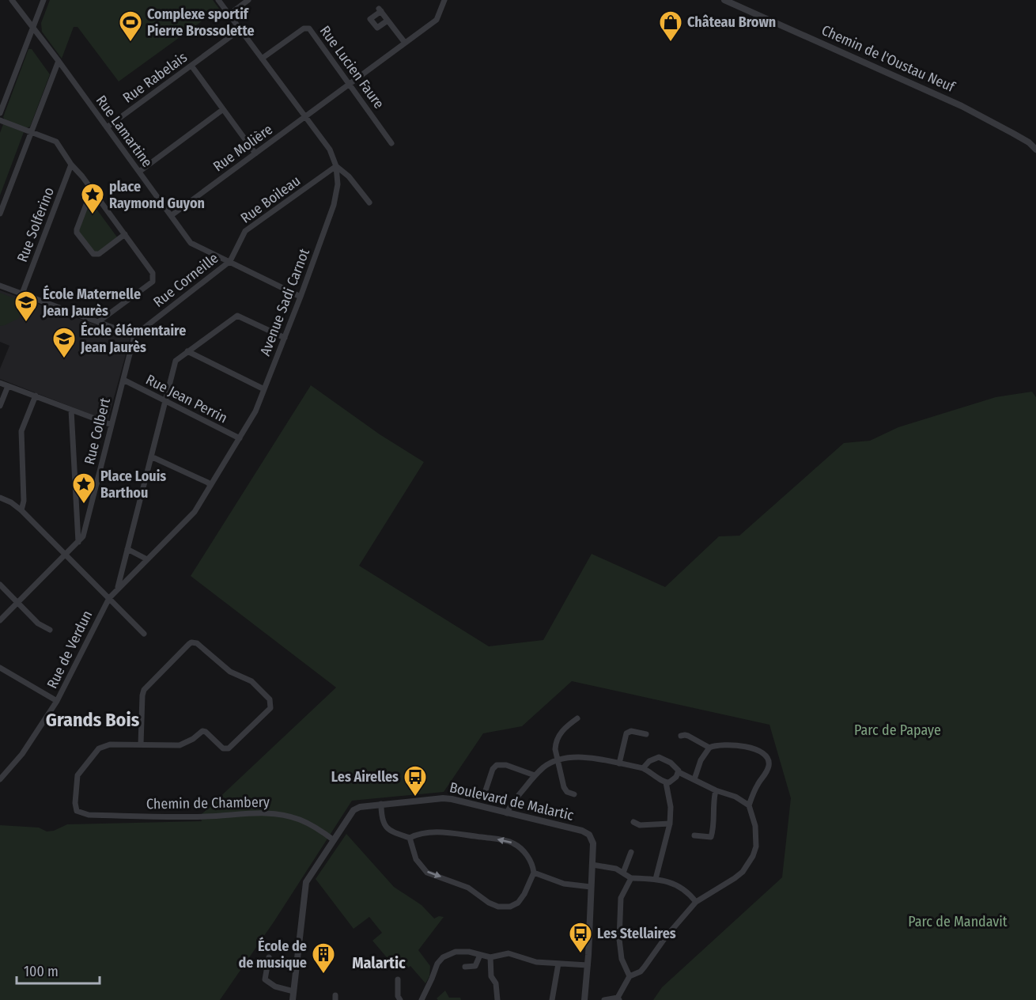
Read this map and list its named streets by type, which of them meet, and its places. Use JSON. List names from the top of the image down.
{
  "streets": {
    "street": [
      "Chemin de l'Oustau Neuf",
      "Rue Lucien Faure",
      "Rue Rabelais",
      "Rue Lamartine",
      "Rue Molière",
      "Rue Boileau",
      "Rue Solferino",
      "Rue Corneille",
      "Avenue Sadi Carnot",
      "Rue Jean Perrin",
      "Rue Colbert",
      "Rue de Verdun",
      "Boulevard de Malartic",
      "Chemin de Chambery"
    ]
  },
  "crossings": [
    ["Rue Lucien Faure", "Rue Molière"],
    ["Rue Lucien Faure", "Avenue Sadi Carnot"],
    ["Rue Rabelais", "Rue Lamartine"],
    ["Rue Rabelais", "Avenue Sadi Carnot"],
    ["Rue Lamartine", "Rue Molière"],
    ["Rue Lamartine", "Rue Boileau"],
    ["Rue Lamartine", "Rue Corneille"],
    ["Rue Lamartine", "Avenue Sadi Carnot"],
    ["Rue Molière", "Avenue Sadi Carnot"],
    ["Rue Boileau", "Rue Corneille"],
    ["Rue Boileau", "Avenue Sadi Carnot"],
    ["Rue Corneille", "Rue Colbert"],
    ["Avenue Sadi Carnot", "Rue Jean Perrin"],
    ["Avenue Sadi Carnot", "Rue de Verdun"],
    ["Rue Jean Perrin", "Rue Colbert"],
    ["Boulevard de Malartic", "Chemin de Chambery"]
  ],
  "districts": ["Grands Bois", "Malartic"],
  "parks": ["Parc de Papaye", "Parc de Mandavit"],
  "places": {
    "sports": ["Complexe sportif Pierre Brossolette"],
    "shop": ["Château Brown"],
    "place": ["place Raymond Guyon", "Place Louis Barthou"],
    "school or university": ["École Maternelle Jean Jaurès", "École élémentaire Jean Jaurès"],
    "bus stop": ["Les Airelles", "Les Stellaires"],
    "building": ["École de de musique"]
  },
  "scale_bar": "100 m"
}
